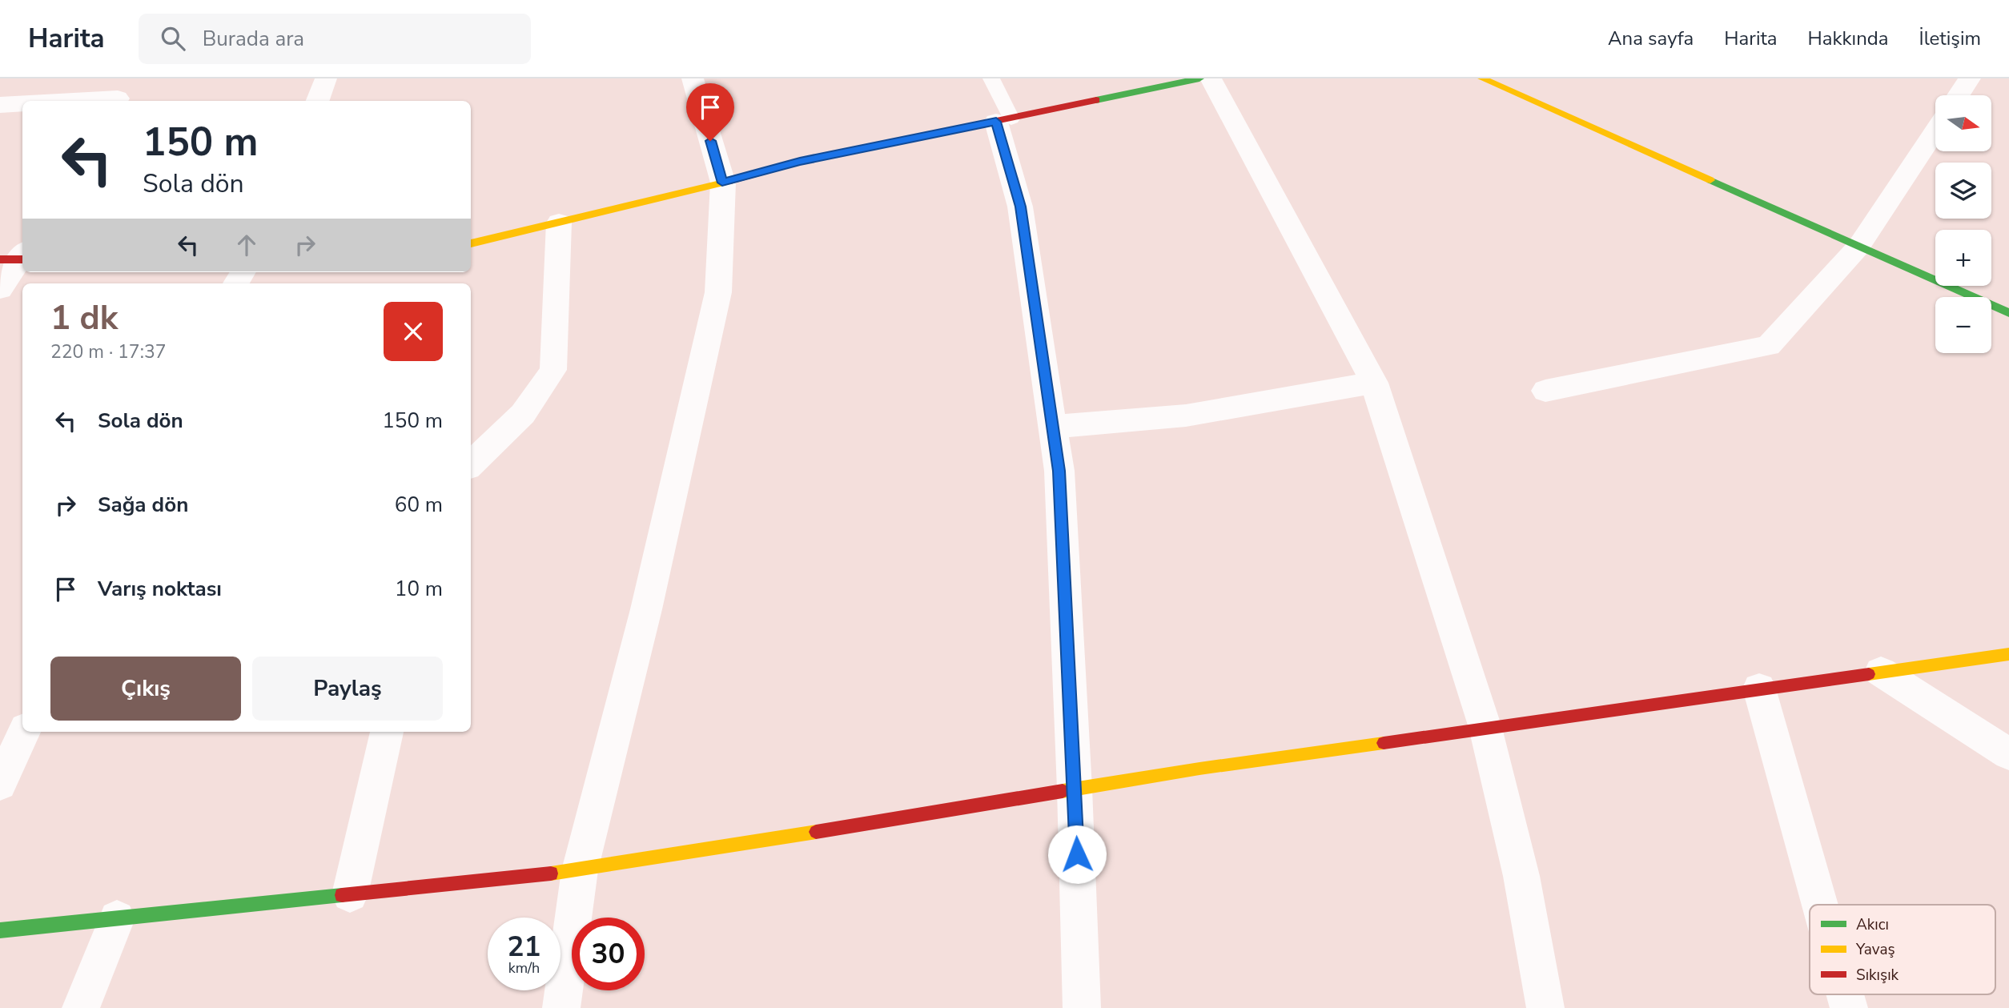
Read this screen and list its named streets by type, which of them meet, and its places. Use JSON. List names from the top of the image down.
{
  "legend": ["Akıcı", "Yavaş", "Sıkışık"],
  "north": "right",
  "page": {
    "header": "Harita",
    "search": "Burada ara",
    "nav": [
      "Ana sayfa",
      "Harita",
      "Hakkında",
      "İletişim"
    ],
    "map_buttons": ["+", "−"],
    "turn": ["150 m", "Sola dön"],
    "heading": ["1 dk", "220 m · 17:37"],
    "list": [
      {
        "name": "Sola dön",
        "value": "150 m"
      },
      {
        "name": "Sağa dön",
        "value": "60 m"
      },
      {
        "name": "Varış noktası",
        "value": "10 m"
      }
    ],
    "buttons": ["Çıkış", "Paylaş"],
    "speed": "21 km/h",
    "limit": "30"
  }
}
